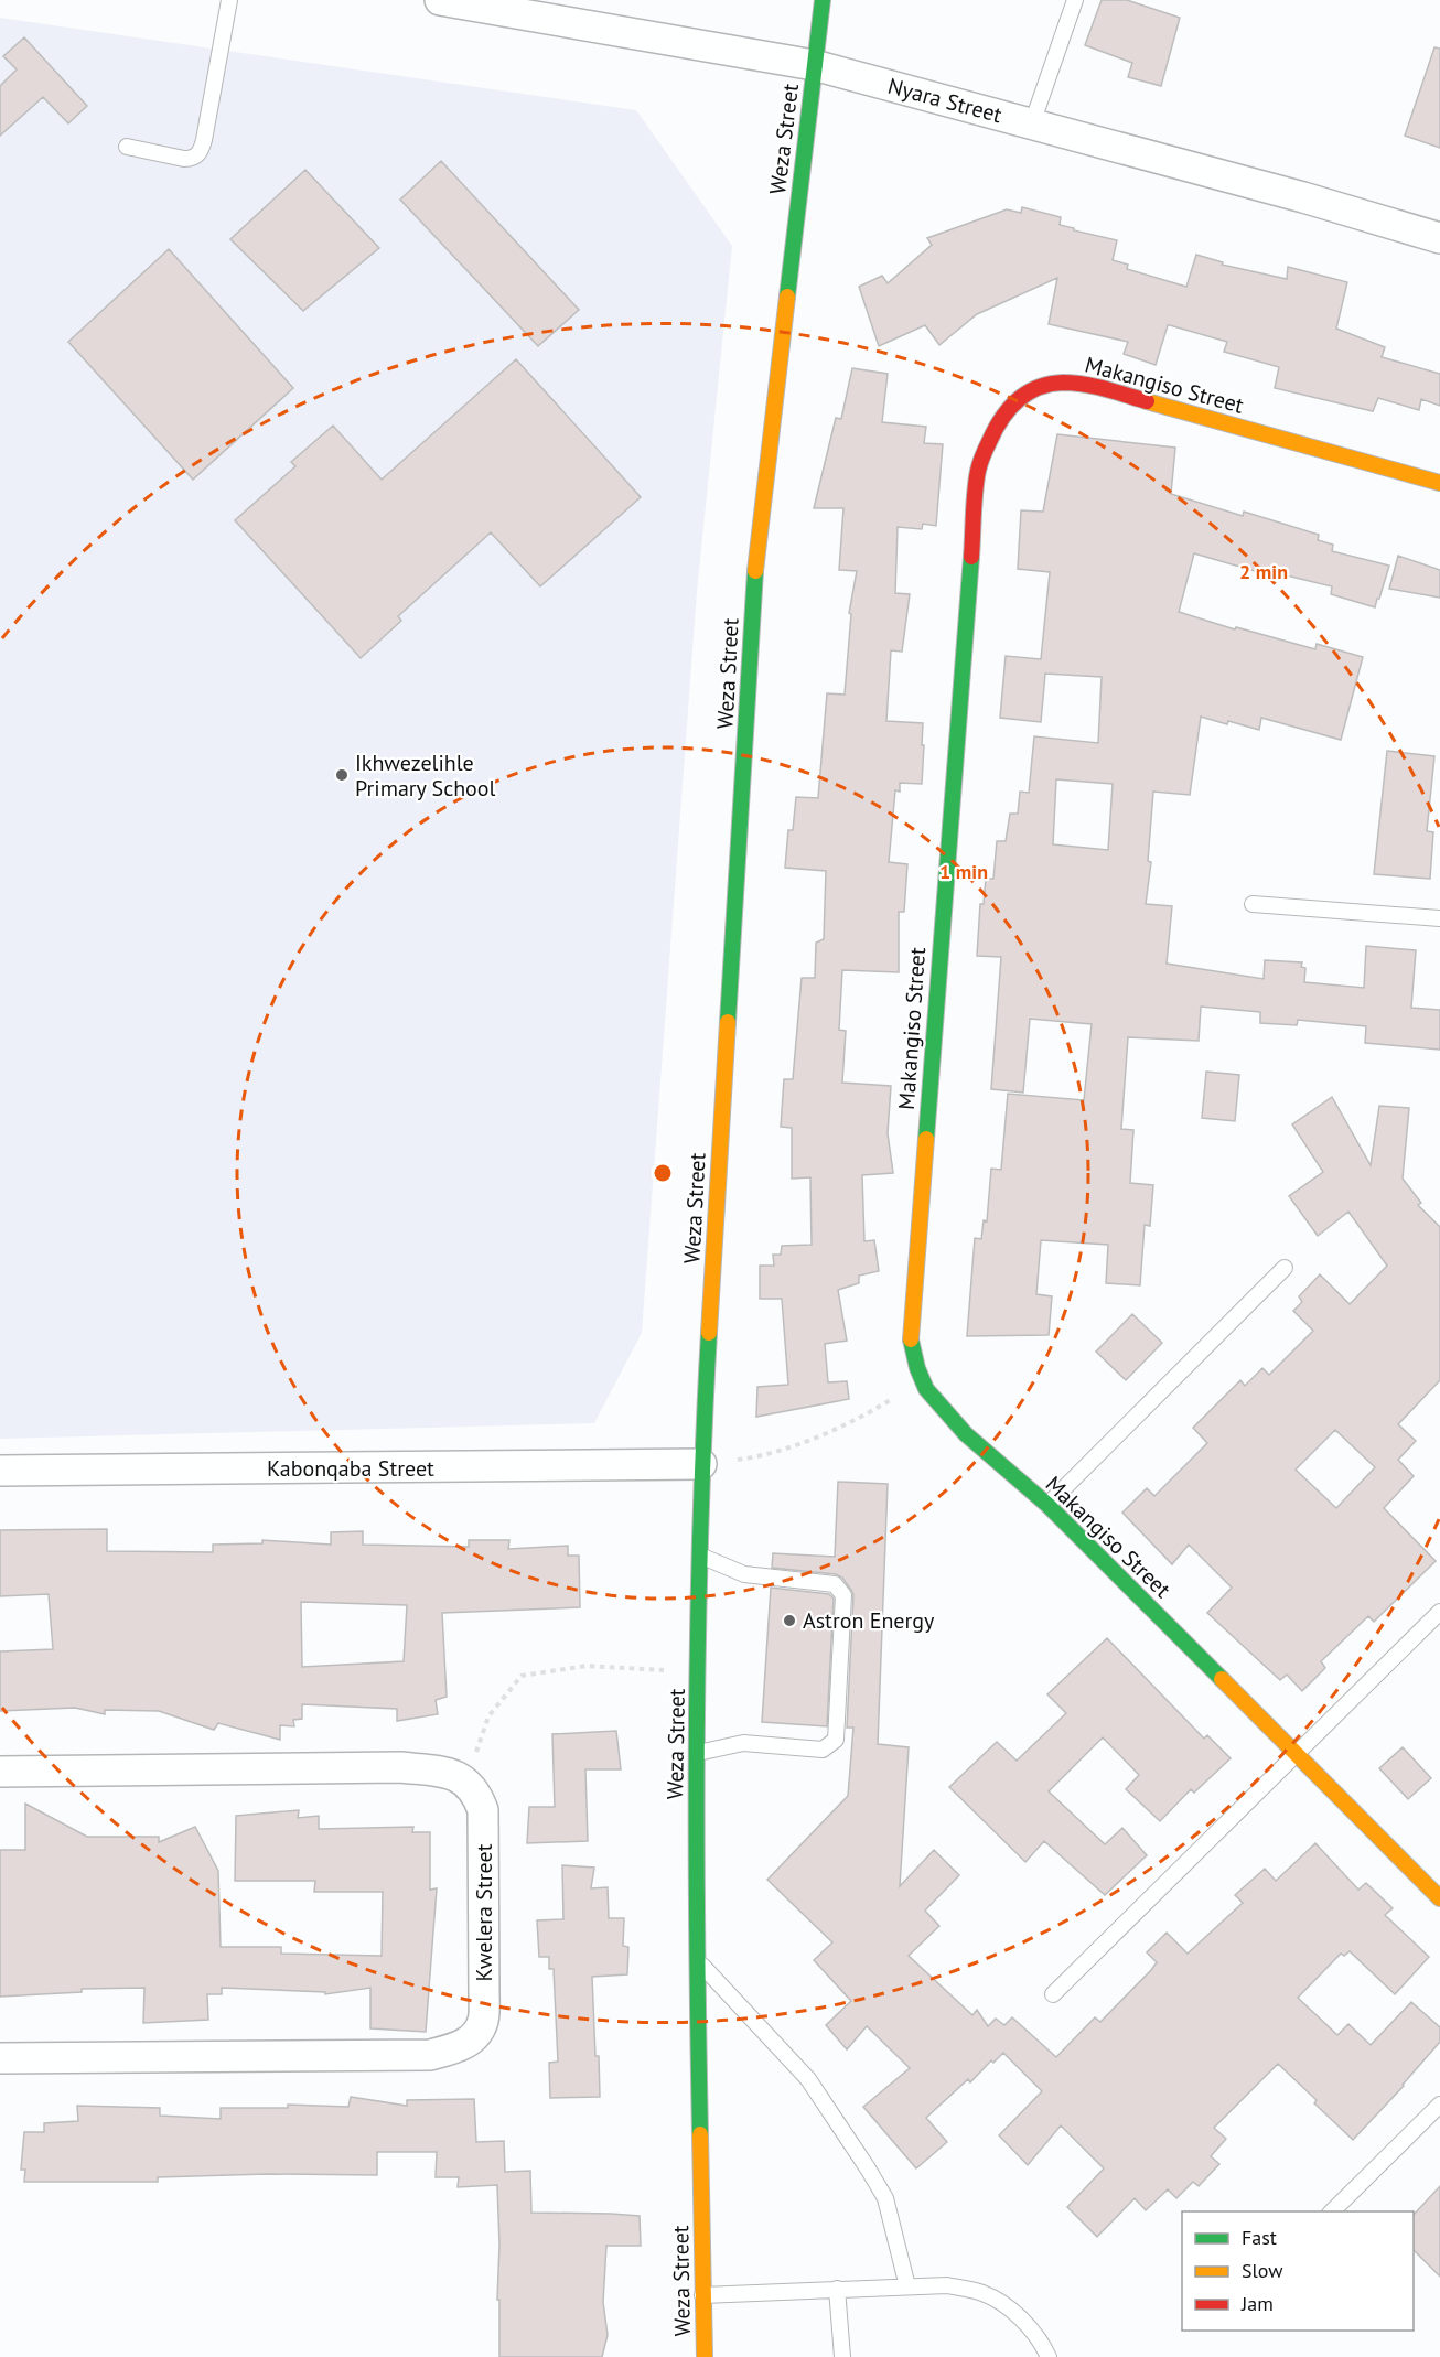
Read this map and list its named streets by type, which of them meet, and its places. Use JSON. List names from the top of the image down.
{
  "streets": {
    "street": [
      "Nyara Street",
      "Weza Street",
      "Makangiso Street",
      "Kabonqaba Street",
      "Kwelera Street"
    ]
  },
  "crossings": [
    ["Nyara Street", "Weza Street"],
    ["Weza Street", "Kabonqaba Street"]
  ],
  "places": ["Ikhwezelihle Primary School", "Astron Energy"],
  "legend": ["Fast", "Slow", "Jam"],
  "rings": ["2 min", "1 min"]
}
